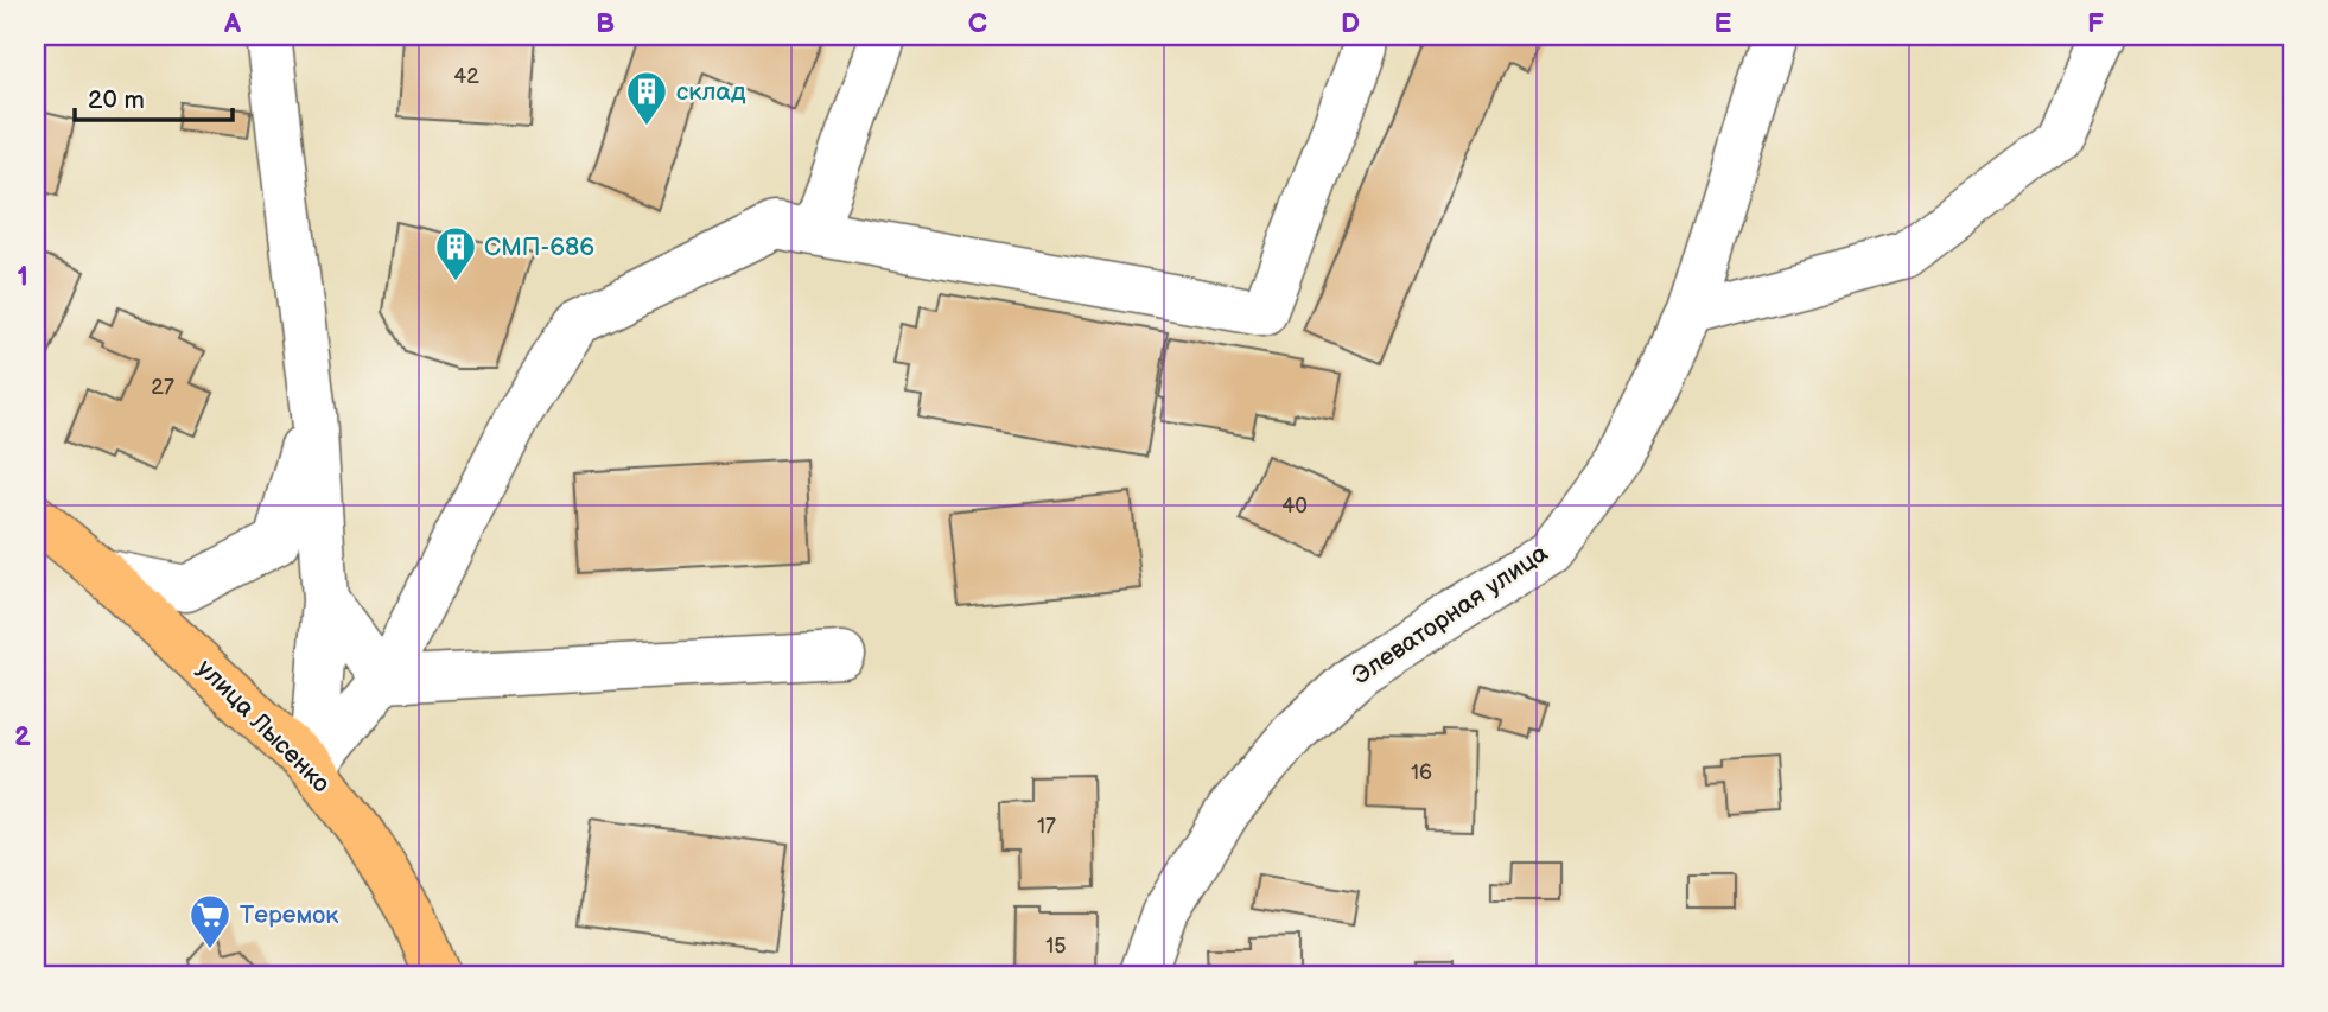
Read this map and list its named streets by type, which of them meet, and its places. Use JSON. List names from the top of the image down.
{
  "streets": {
    "main road": ["улица Лысенко"],
    "street": ["Элеваторная улица"]
  },
  "places": {
    "building": ["склад", "СМП-686"],
    "supermarket": ["Теремок"]
  },
  "house_numbers": [
    "42",
    "27",
    "40",
    "16",
    "17",
    "15"
  ],
  "scale_bar": "20 m",
  "grid": {
    "columns": [
      "A",
      "B",
      "C",
      "D",
      "E",
      "F"
    ],
    "rows": ["1", "2"]
  }
}
